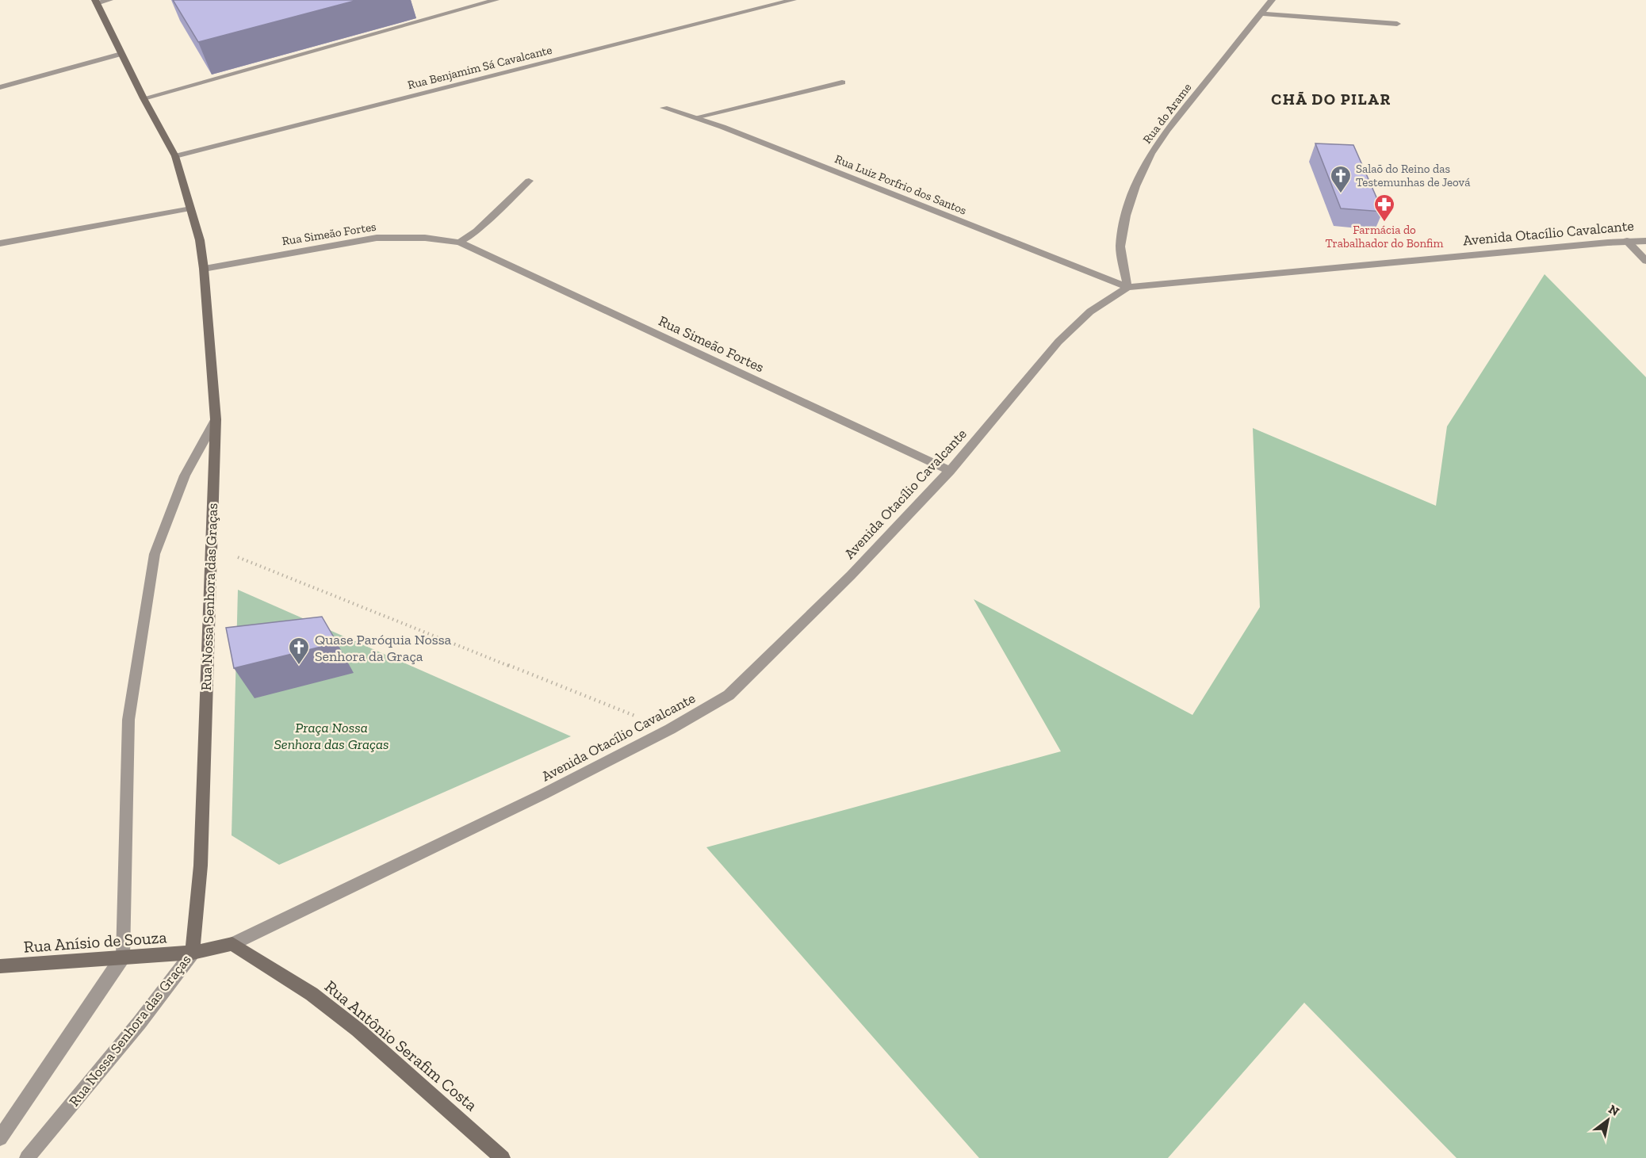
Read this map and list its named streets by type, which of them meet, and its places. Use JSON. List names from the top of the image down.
{
  "streets": {
    "main road": ["Rua Nossa Senhora das Graças", "Rua Anísio de Souza", "Rua Antônio Serafim Costa"],
    "street": [
      "Rua Benjamim Sá Cavalcante",
      "Rua do Arame",
      "Rua Luiz Porfrio dos Santos",
      "Avenida Otacílio Cavalcante",
      "Rua Simeão Fortes"
    ]
  },
  "crossings": [
    ["Rua Benjamim Sá Cavalcante", "Rua Nossa Senhora das Graças"],
    ["Rua do Arame", "Rua Luiz Porfrio dos Santos"],
    ["Rua do Arame", "Avenida Otacílio Cavalcante"],
    ["Rua Luiz Porfrio dos Santos", "Avenida Otacílio Cavalcante"],
    ["Avenida Otacílio Cavalcante", "Rua Simeão Fortes"],
    ["Avenida Otacílio Cavalcante", "Rua Antônio Serafim Costa"],
    ["Rua Simeão Fortes", "Rua Nossa Senhora das Graças"],
    ["Rua Nossa Senhora das Graças", "Rua Anísio de Souza"]
  ],
  "districts": ["CHÃ DO PILAR"],
  "parks": ["Praça Nossa Senhora das Graças"],
  "places": {
    "church": ["Salaõ do Reino das Testemunhas de Jeová", "Quase Paróquia Nossa Senhora da Graça"],
    "pharmacy": ["Farmácia do Trabalhador do Bonfim"]
  },
  "north": "top right"
}
